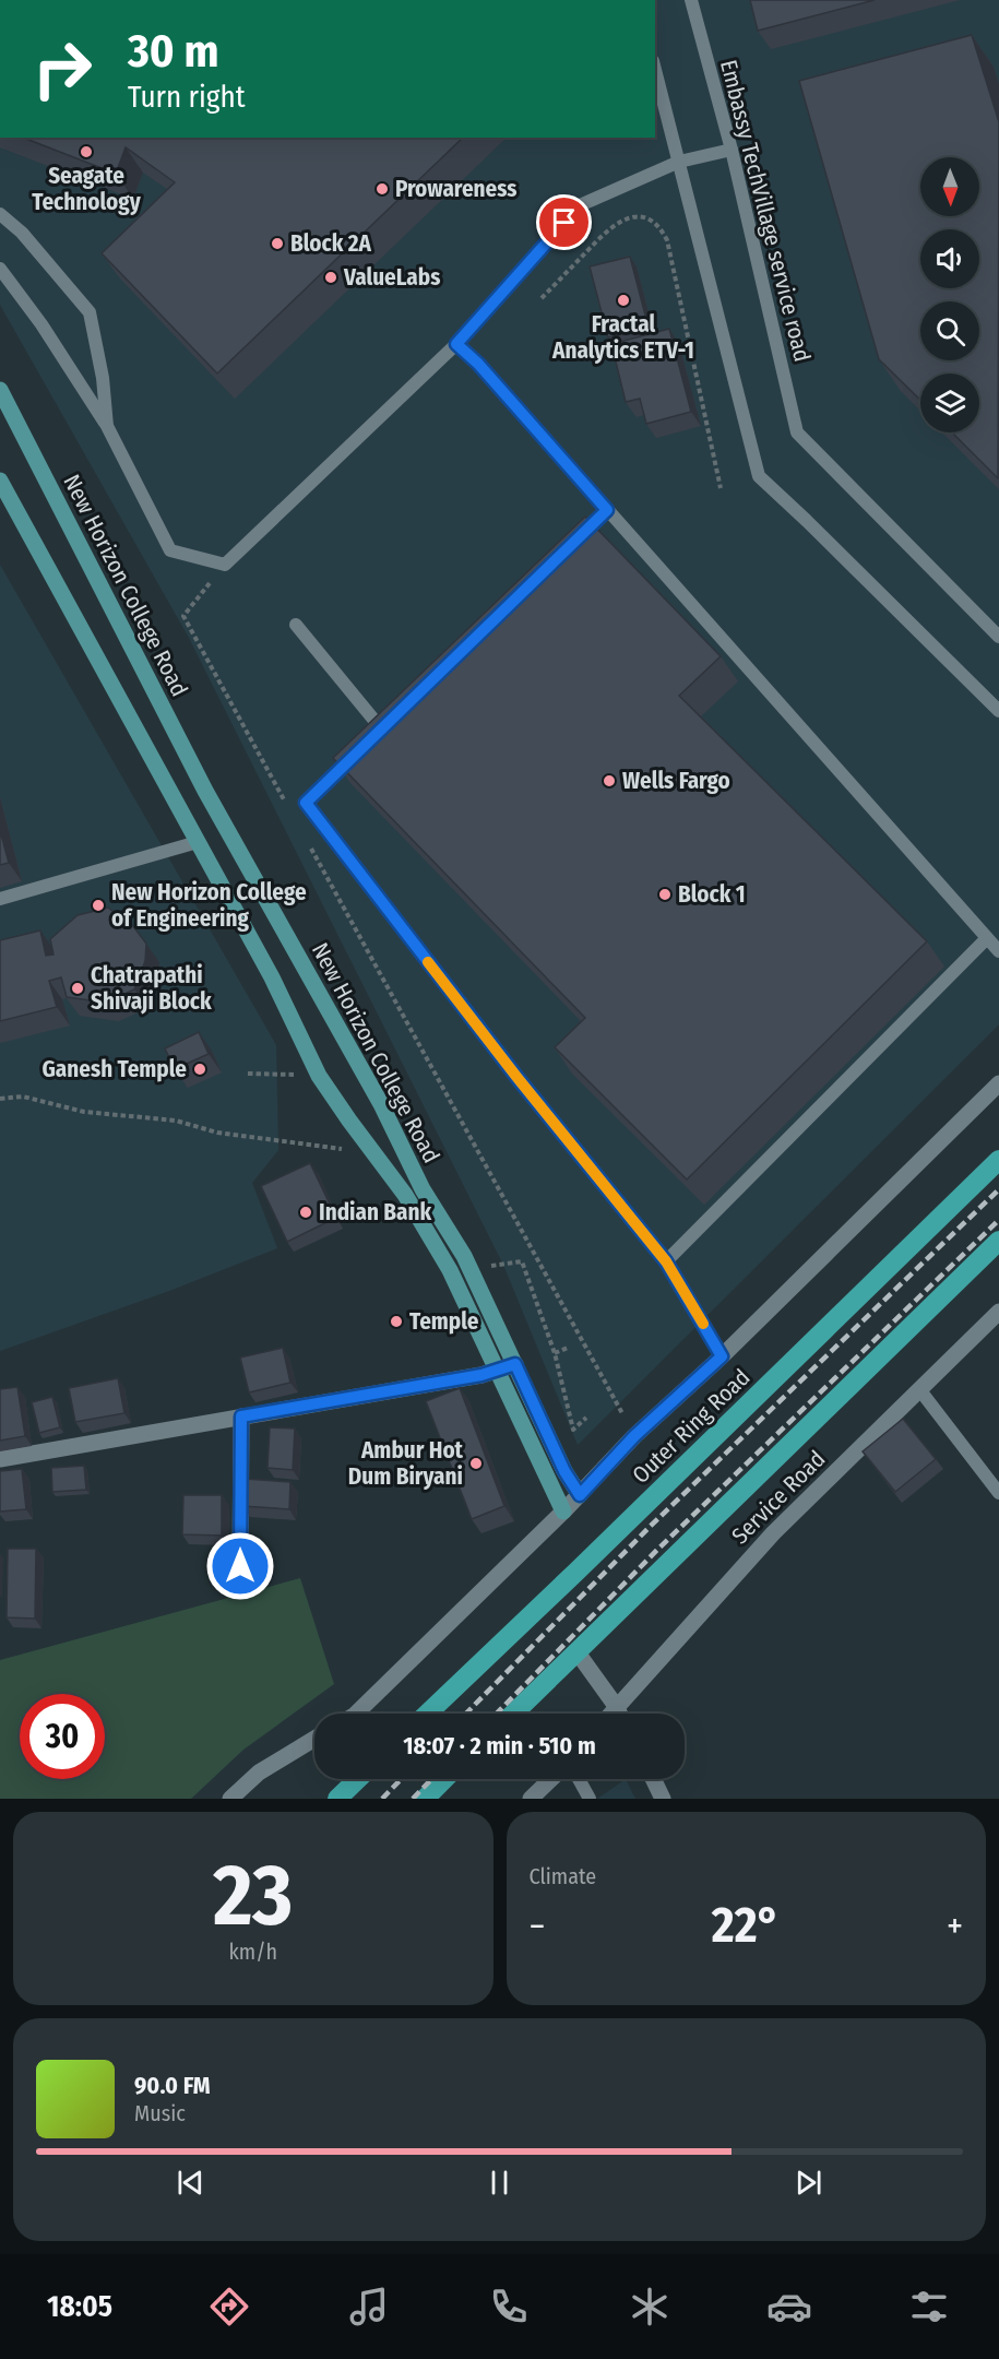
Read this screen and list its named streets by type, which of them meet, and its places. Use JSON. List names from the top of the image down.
{
  "streets": {
    "highway": ["Outer Ring Road"],
    "main road": ["New Horizon College Road"],
    "street": ["Service Road"],
    "lane": ["Embassy TechVillage service road"]
  },
  "places": [
    "Seagate Technology",
    "Prowareness",
    "Block 2A",
    "ValueLabs",
    "Fractal Analytics ETV-1",
    "Wells Fargo",
    "Block 1",
    "New Horizon College of Engineering",
    "Chatrapathi Shivaji Block",
    "Ganesh Temple",
    "Indian Bank",
    "Temple",
    "Ambur Hot Dum Biryani"
  ],
  "north": "bottom",
  "page": {
    "turn": ["30 m", "Turn right"],
    "limit": "30",
    "trip": "18:07 · 2 min · 510 m",
    "tile": [
      ["23", "km/h"],
      "Climate"
    ],
    "heat": ["−", "22°", "+"],
    "song": ["90.0 FM", "Music"],
    "tabs": "18:05"
  }
}
